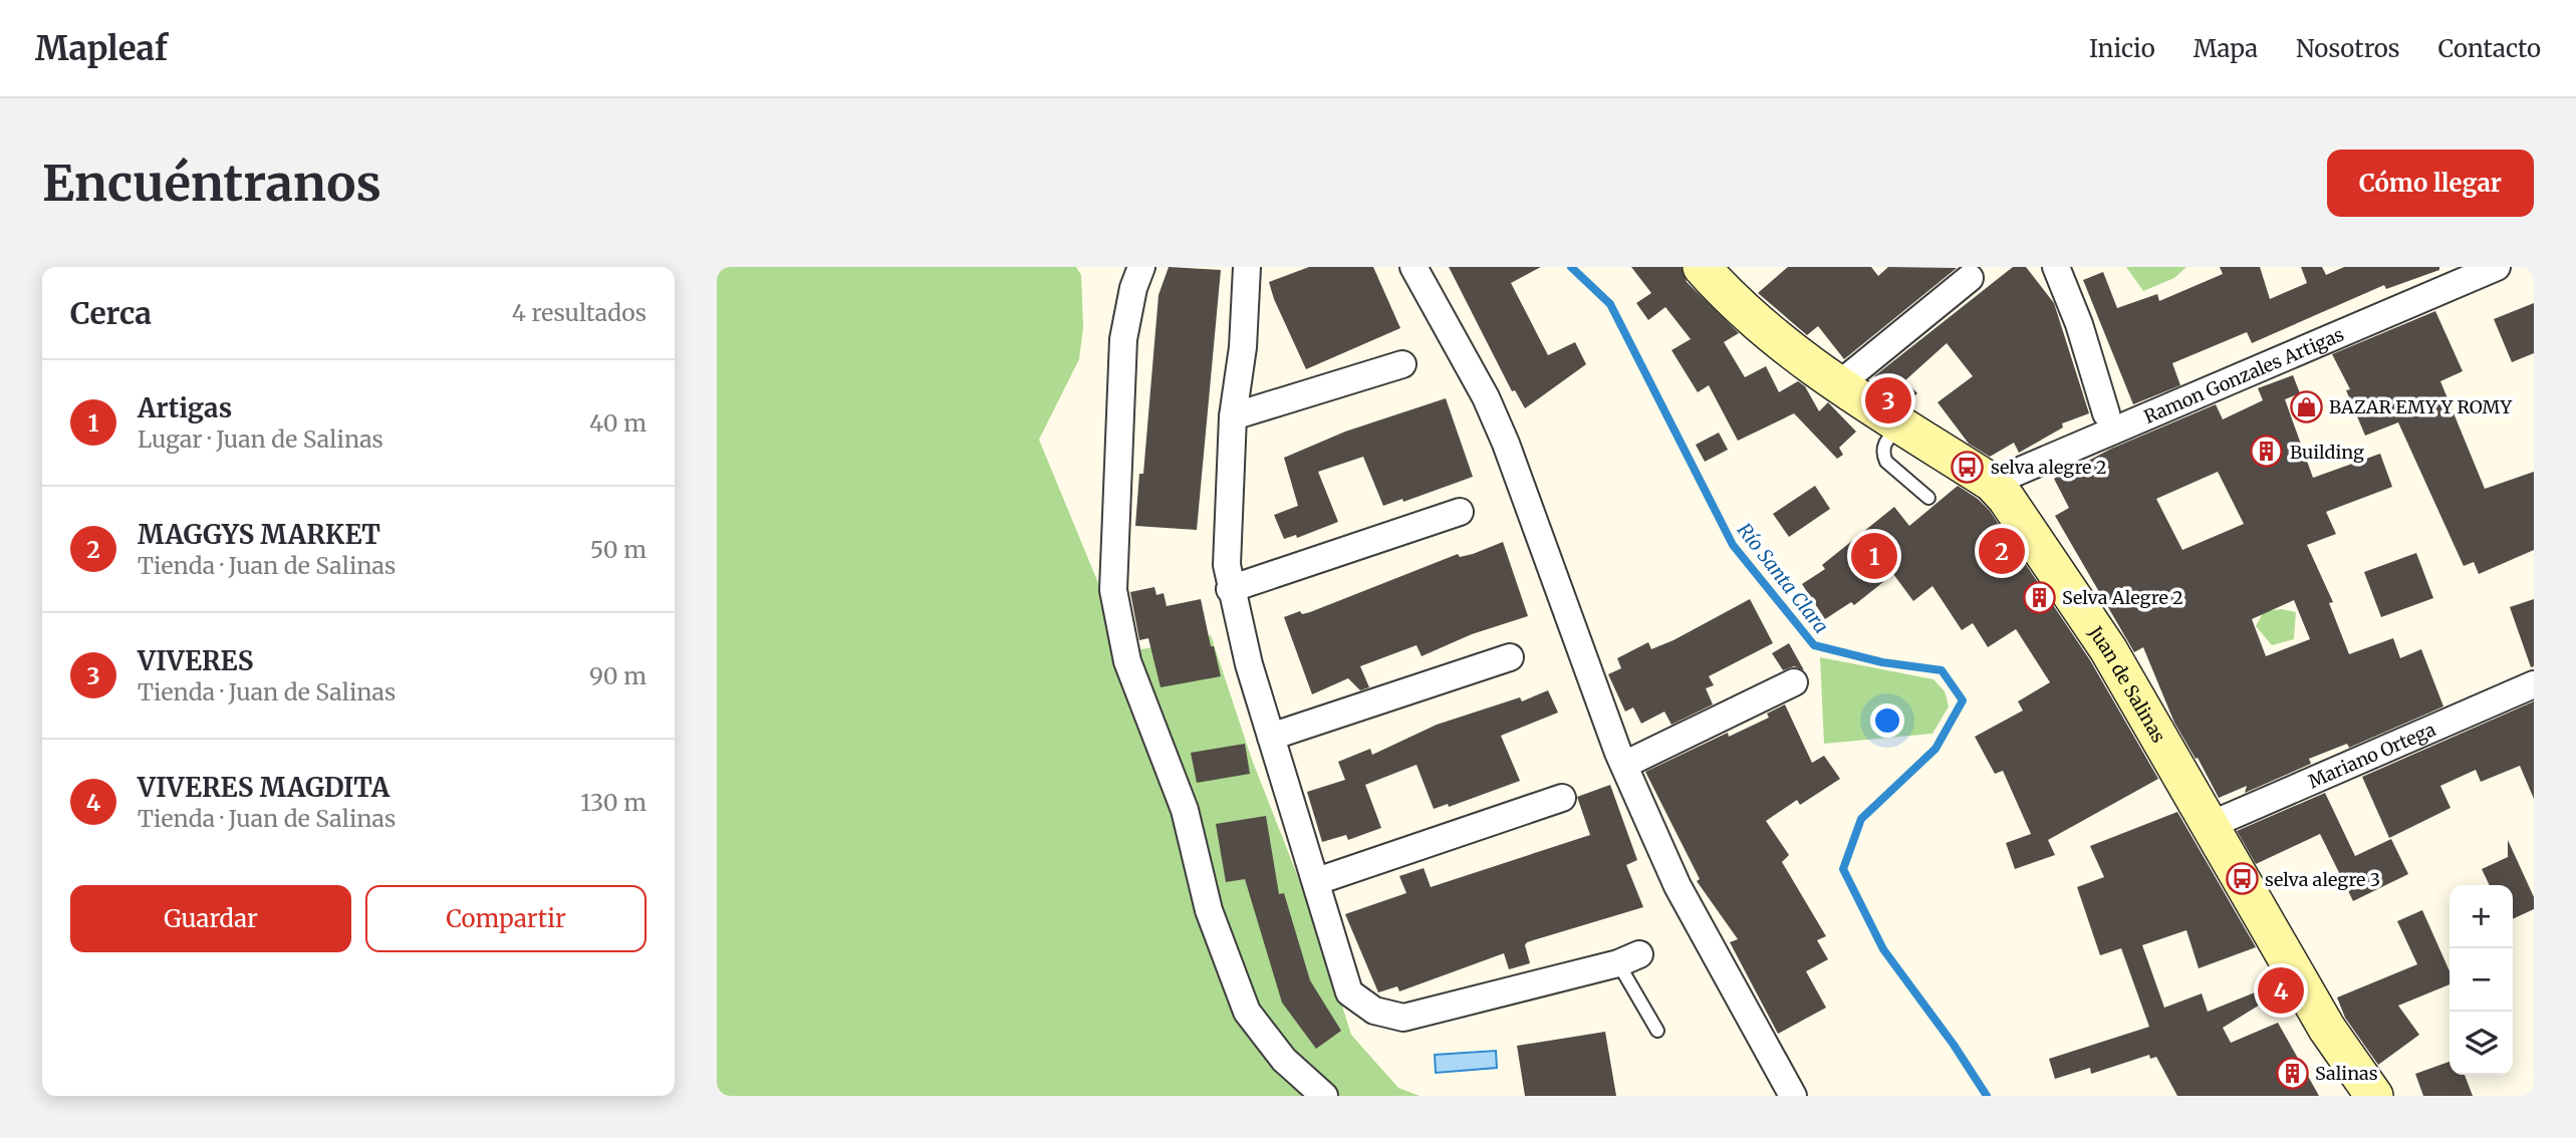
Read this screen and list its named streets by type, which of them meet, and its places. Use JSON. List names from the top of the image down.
{
  "streets": {
    "street": ["Ramon Gonzales Artigas", "Juan de Salinas", "Mariano Ortega"]
  },
  "crossings": [
    ["Ramon Gonzales Artigas", "Juan de Salinas"],
    ["Juan de Salinas", "Mariano Ortega"]
  ],
  "water": ["Río Santa Clara"],
  "places": {
    "shop": ["BAZAR EMY Y ROMY"],
    "building": ["Building", "Selva Alegre 2", "Salinas"],
    "bus stop": ["selva alegre 2", "selva alegre 3"]
  },
  "page": {
    "header": "Mapleaf",
    "nav": [
      "Inicio",
      "Mapa",
      "Nosotros",
      "Contacto"
    ],
    "buttons": [
      "Cómo llegar",
      ["Guardar", "Compartir"]
    ],
    "title": "Encuéntranos",
    "heading": ["Cerca", "4 resultados"],
    "list": [
      {
        "mark": "1",
        "name": "Artigas",
        "note": "Lugar · Juan de Salinas",
        "value": "40 m"
      },
      {
        "mark": "2",
        "name": "MAGGYS MARKET",
        "note": "Tienda · Juan de Salinas",
        "value": "50 m"
      },
      {
        "mark": "3",
        "name": "VIVERES",
        "note": "Tienda · Juan de Salinas",
        "value": "90 m"
      },
      {
        "mark": "4",
        "name": "VIVERES MAGDITA",
        "note": "Tienda · Juan de Salinas",
        "value": "130 m"
      }
    ],
    "pins": [
      "3",
      "2",
      "1",
      "4"
    ],
    "map_buttons": ["+", "−"]
  }
}
